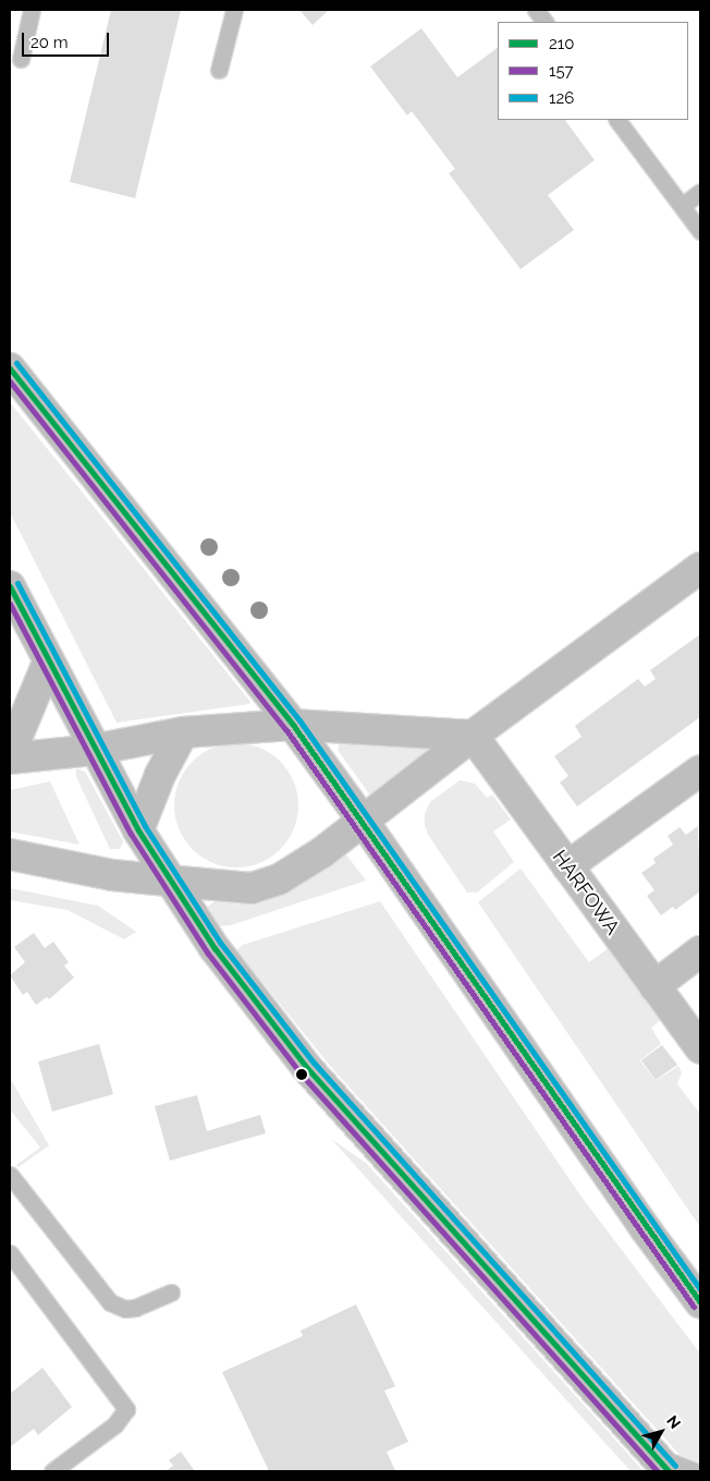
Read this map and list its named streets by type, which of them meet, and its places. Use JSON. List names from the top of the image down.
{
  "streets": {
    "main road": ["HARFOWA"]
  },
  "lines": ["transit line 126", "transit line 210", "transit line 157"],
  "legend": ["210", "157", "126"],
  "scale_bar": "20 m",
  "north": "top right"
}
